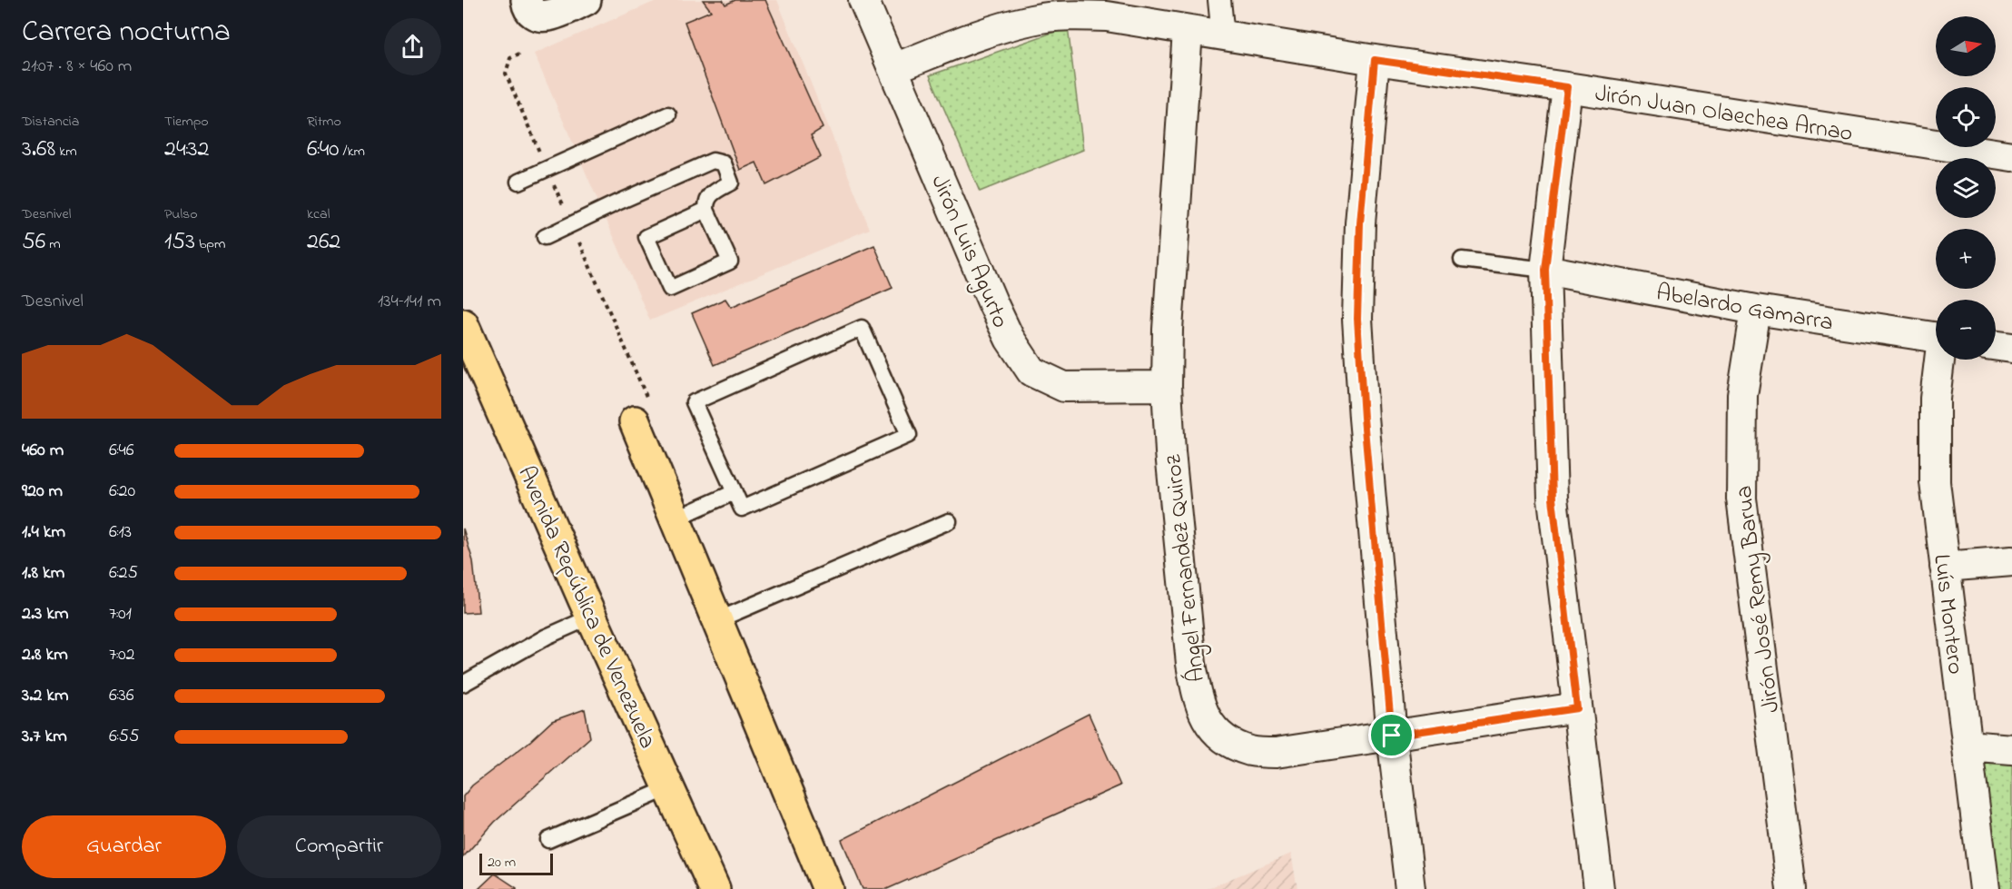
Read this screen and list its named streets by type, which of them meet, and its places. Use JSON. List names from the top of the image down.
{
  "streets": {
    "main road": ["Avenida República de Venezuela"],
    "street": [
      "Jirón Juan Olaechea Arnao",
      "Jirón Luis Agurto",
      "Abelardo Gamarra",
      "Ángel Fernandez Quiroz",
      "Jirón José Remy Barua",
      "Luís Montero"
    ]
  },
  "crossings": [
    ["Jirón Juan Olaechea Arnao", "Jirón Luis Agurto"],
    ["Jirón Juan Olaechea Arnao", "Ángel Fernandez Quiroz"],
    ["Jirón Luis Agurto", "Ángel Fernandez Quiroz"],
    ["Abelardo Gamarra", "Jirón José Remy Barua"]
  ],
  "scale_bar": "20 m",
  "north": "right",
  "page": {
    "heading": ["Carrera nocturna", "21:07 · 8 × 460 m"],
    "map_buttons": ["+", "−"],
    "stats": [
      ["Distancia", "3.68 km"],
      ["Tiempo", "24:32"],
      ["Ritmo", "6:40 /km"],
      ["Desnivel", "56 m"],
      ["Pulso", "153 bpm"],
      ["kcal", "262"]
    ],
    "chart": ["Desnivel", "134–141 m"],
    "list": [
      {
        "name": "460 m",
        "note": "6:46"
      },
      {
        "name": "920 m",
        "note": "6:20"
      },
      {
        "name": "1.4 km",
        "note": "6:13"
      },
      {
        "name": "1.8 km",
        "note": "6:25"
      },
      {
        "name": "2.3 km",
        "note": "7:01"
      },
      {
        "name": "2.8 km",
        "note": "7:02"
      },
      {
        "name": "3.2 km",
        "note": "6:36"
      },
      {
        "name": "3.7 km",
        "note": "6:55"
      }
    ],
    "buttons": ["Guardar", "Compartir"],
    "scale": "20 m"
  }
}
